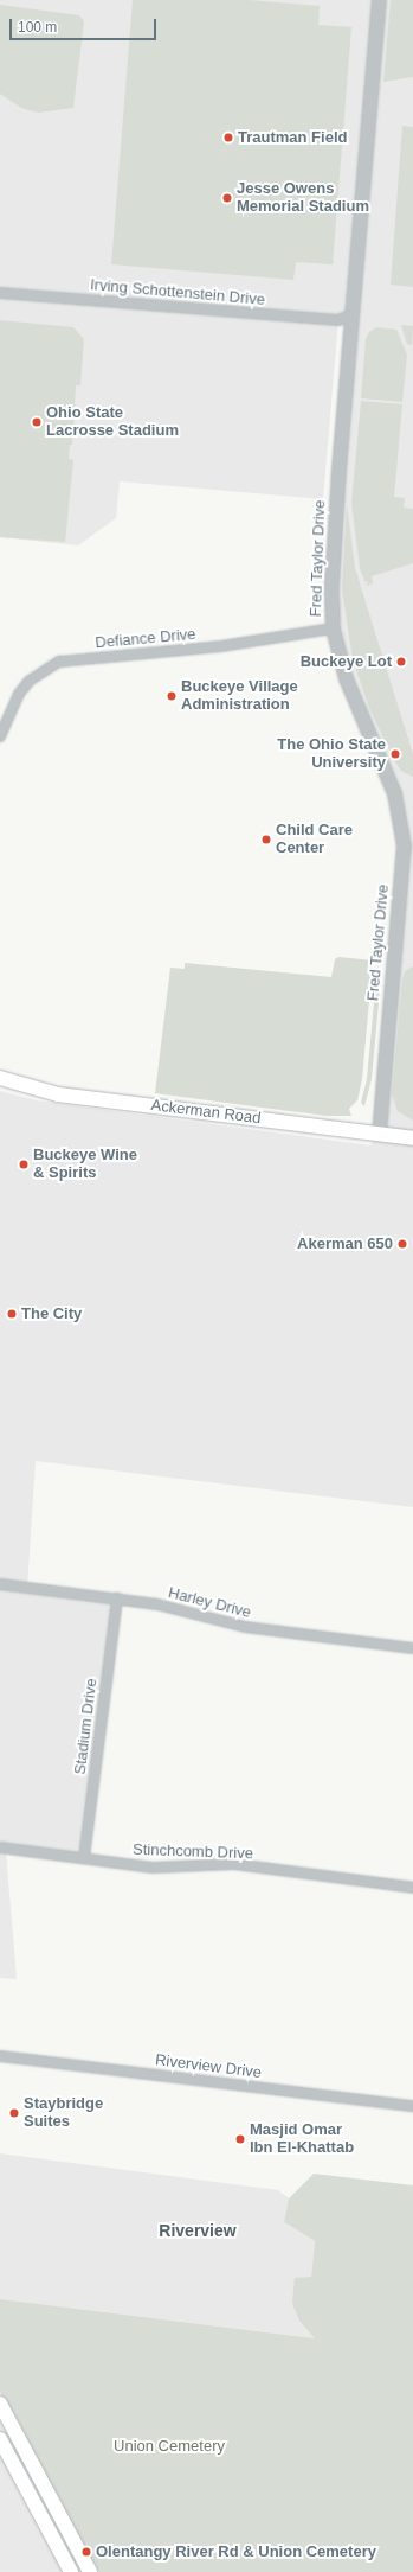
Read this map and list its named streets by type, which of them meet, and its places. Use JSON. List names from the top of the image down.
{
  "streets": {
    "main road": ["Ackerman Road"],
    "street": [
      "Irving Schottenstein Drive",
      "Fred Taylor Drive",
      "Defiance Drive",
      "Harley Drive",
      "Stadium Drive",
      "Stinchcomb Drive",
      "Riverview Drive"
    ]
  },
  "crossings": [
    ["Irving Schottenstein Drive", "Fred Taylor Drive"],
    ["Fred Taylor Drive", "Defiance Drive"],
    ["Fred Taylor Drive", "Ackerman Road"],
    ["Harley Drive", "Stadium Drive"],
    ["Stadium Drive", "Stinchcomb Drive"]
  ],
  "districts": ["Riverview"],
  "parks": ["Union Cemetery"],
  "places": [
    "Trautman Field",
    "Jesse Owens Memorial Stadium",
    "Ohio State Lacrosse Stadium",
    "Buckeye Lot",
    "Buckeye Village Administration",
    "The Ohio State University",
    "Child Care Center",
    "Buckeye Wine & Spirits",
    "Akerman 650",
    "The City",
    "Staybridge Suites",
    "Masjid Omar Ibn El-Khattab",
    "Olentangy River Rd & Union Cemetery"
  ],
  "scale_bar": "100 m"
}
